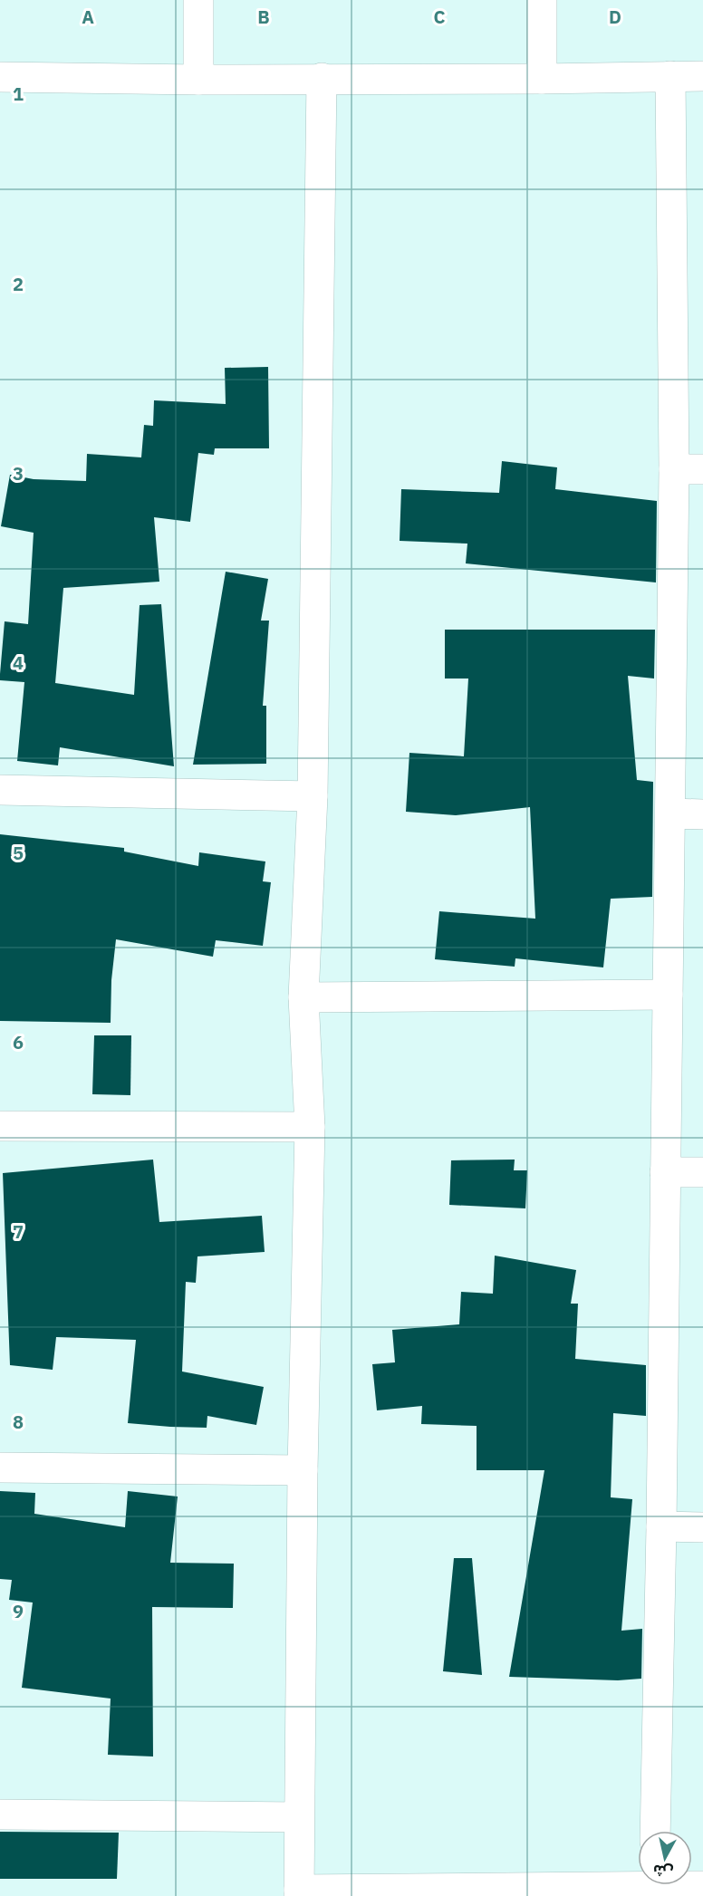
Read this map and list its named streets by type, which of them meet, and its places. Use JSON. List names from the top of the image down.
{
  "north": "bottom",
  "grid": {
    "columns": [
      "A",
      "B",
      "C",
      "D"
    ],
    "rows": [
      "1",
      "2",
      "3",
      "4",
      "5",
      "6",
      "7",
      "8",
      "9"
    ]
  }
}
